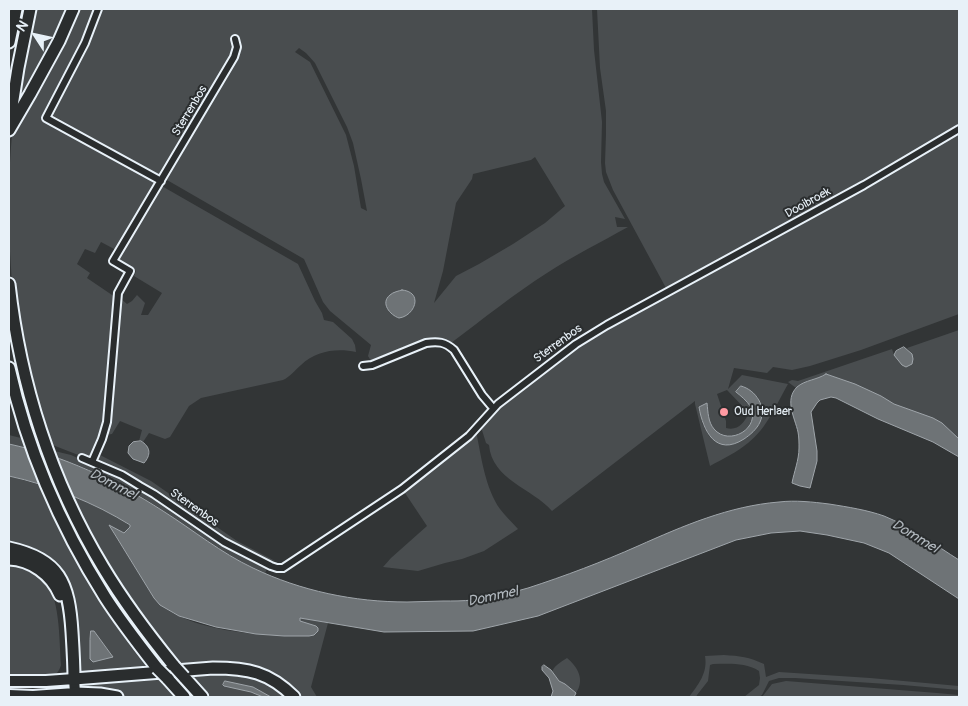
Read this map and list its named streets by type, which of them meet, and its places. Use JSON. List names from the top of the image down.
{
  "streets": {
    "street": ["Sterrenbos", "Dooibroek"]
  },
  "crossings": [
    ["Sterrenbos", "Dooibroek"]
  ],
  "water": ["Dommel"],
  "places": ["Oud Herlaer"],
  "north": "top left"
}
